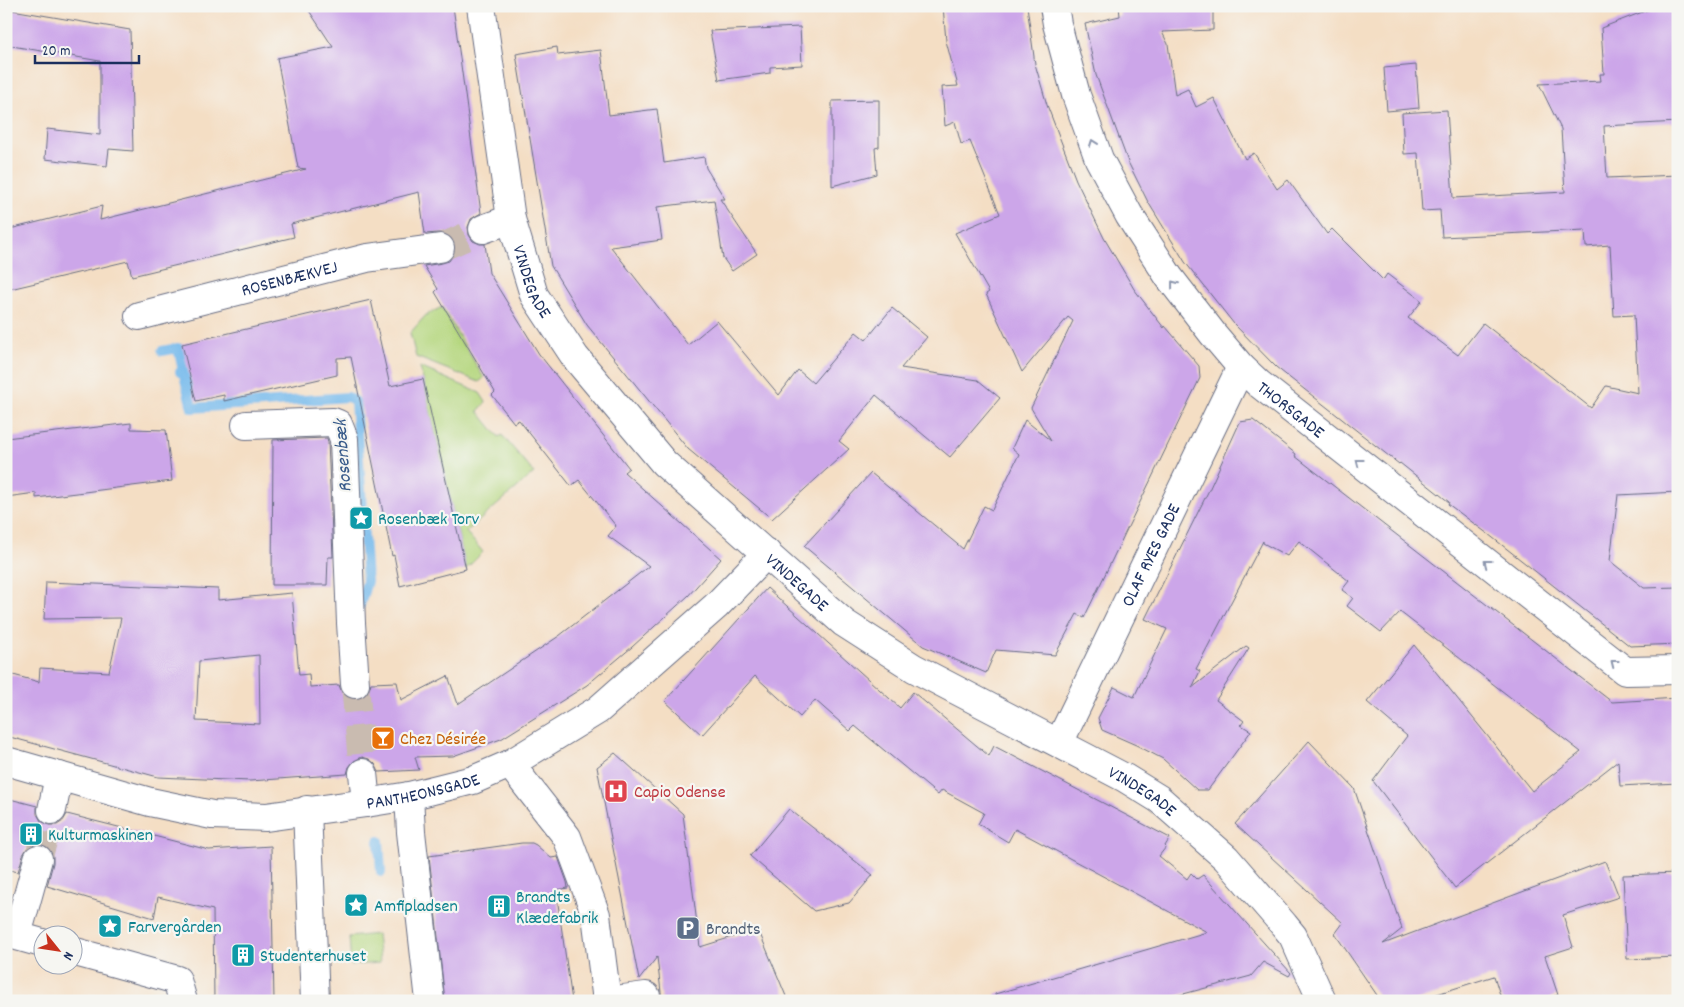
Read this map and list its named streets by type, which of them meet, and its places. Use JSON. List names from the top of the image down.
{
  "streets": {
    "street": [
      "ROSENBÆKVEJ",
      "VINDEGADE",
      "THORSGADE",
      "OLAF RYES GADE",
      "PANTHEONSGADE"
    ]
  },
  "crossings": [
    ["VINDEGADE", "OLAF RYES GADE"],
    ["VINDEGADE", "PANTHEONSGADE"],
    ["THORSGADE", "OLAF RYES GADE"]
  ],
  "one_way": ["THORSGADE"],
  "water": ["Rosenbæk"],
  "places": {
    "place": ["Rosenbæk Torv", "Amfipladsen", "Farvergården"],
    "bar": ["Chez Désirée"],
    "hospital": ["Capio Odense"],
    "building": ["Kulturmaskinen", "Brandts Klædefabrik", "Studenterhuset"],
    "parking": ["Brandts"]
  },
  "scale_bar": "20 m",
  "north": "bottom right"
}
